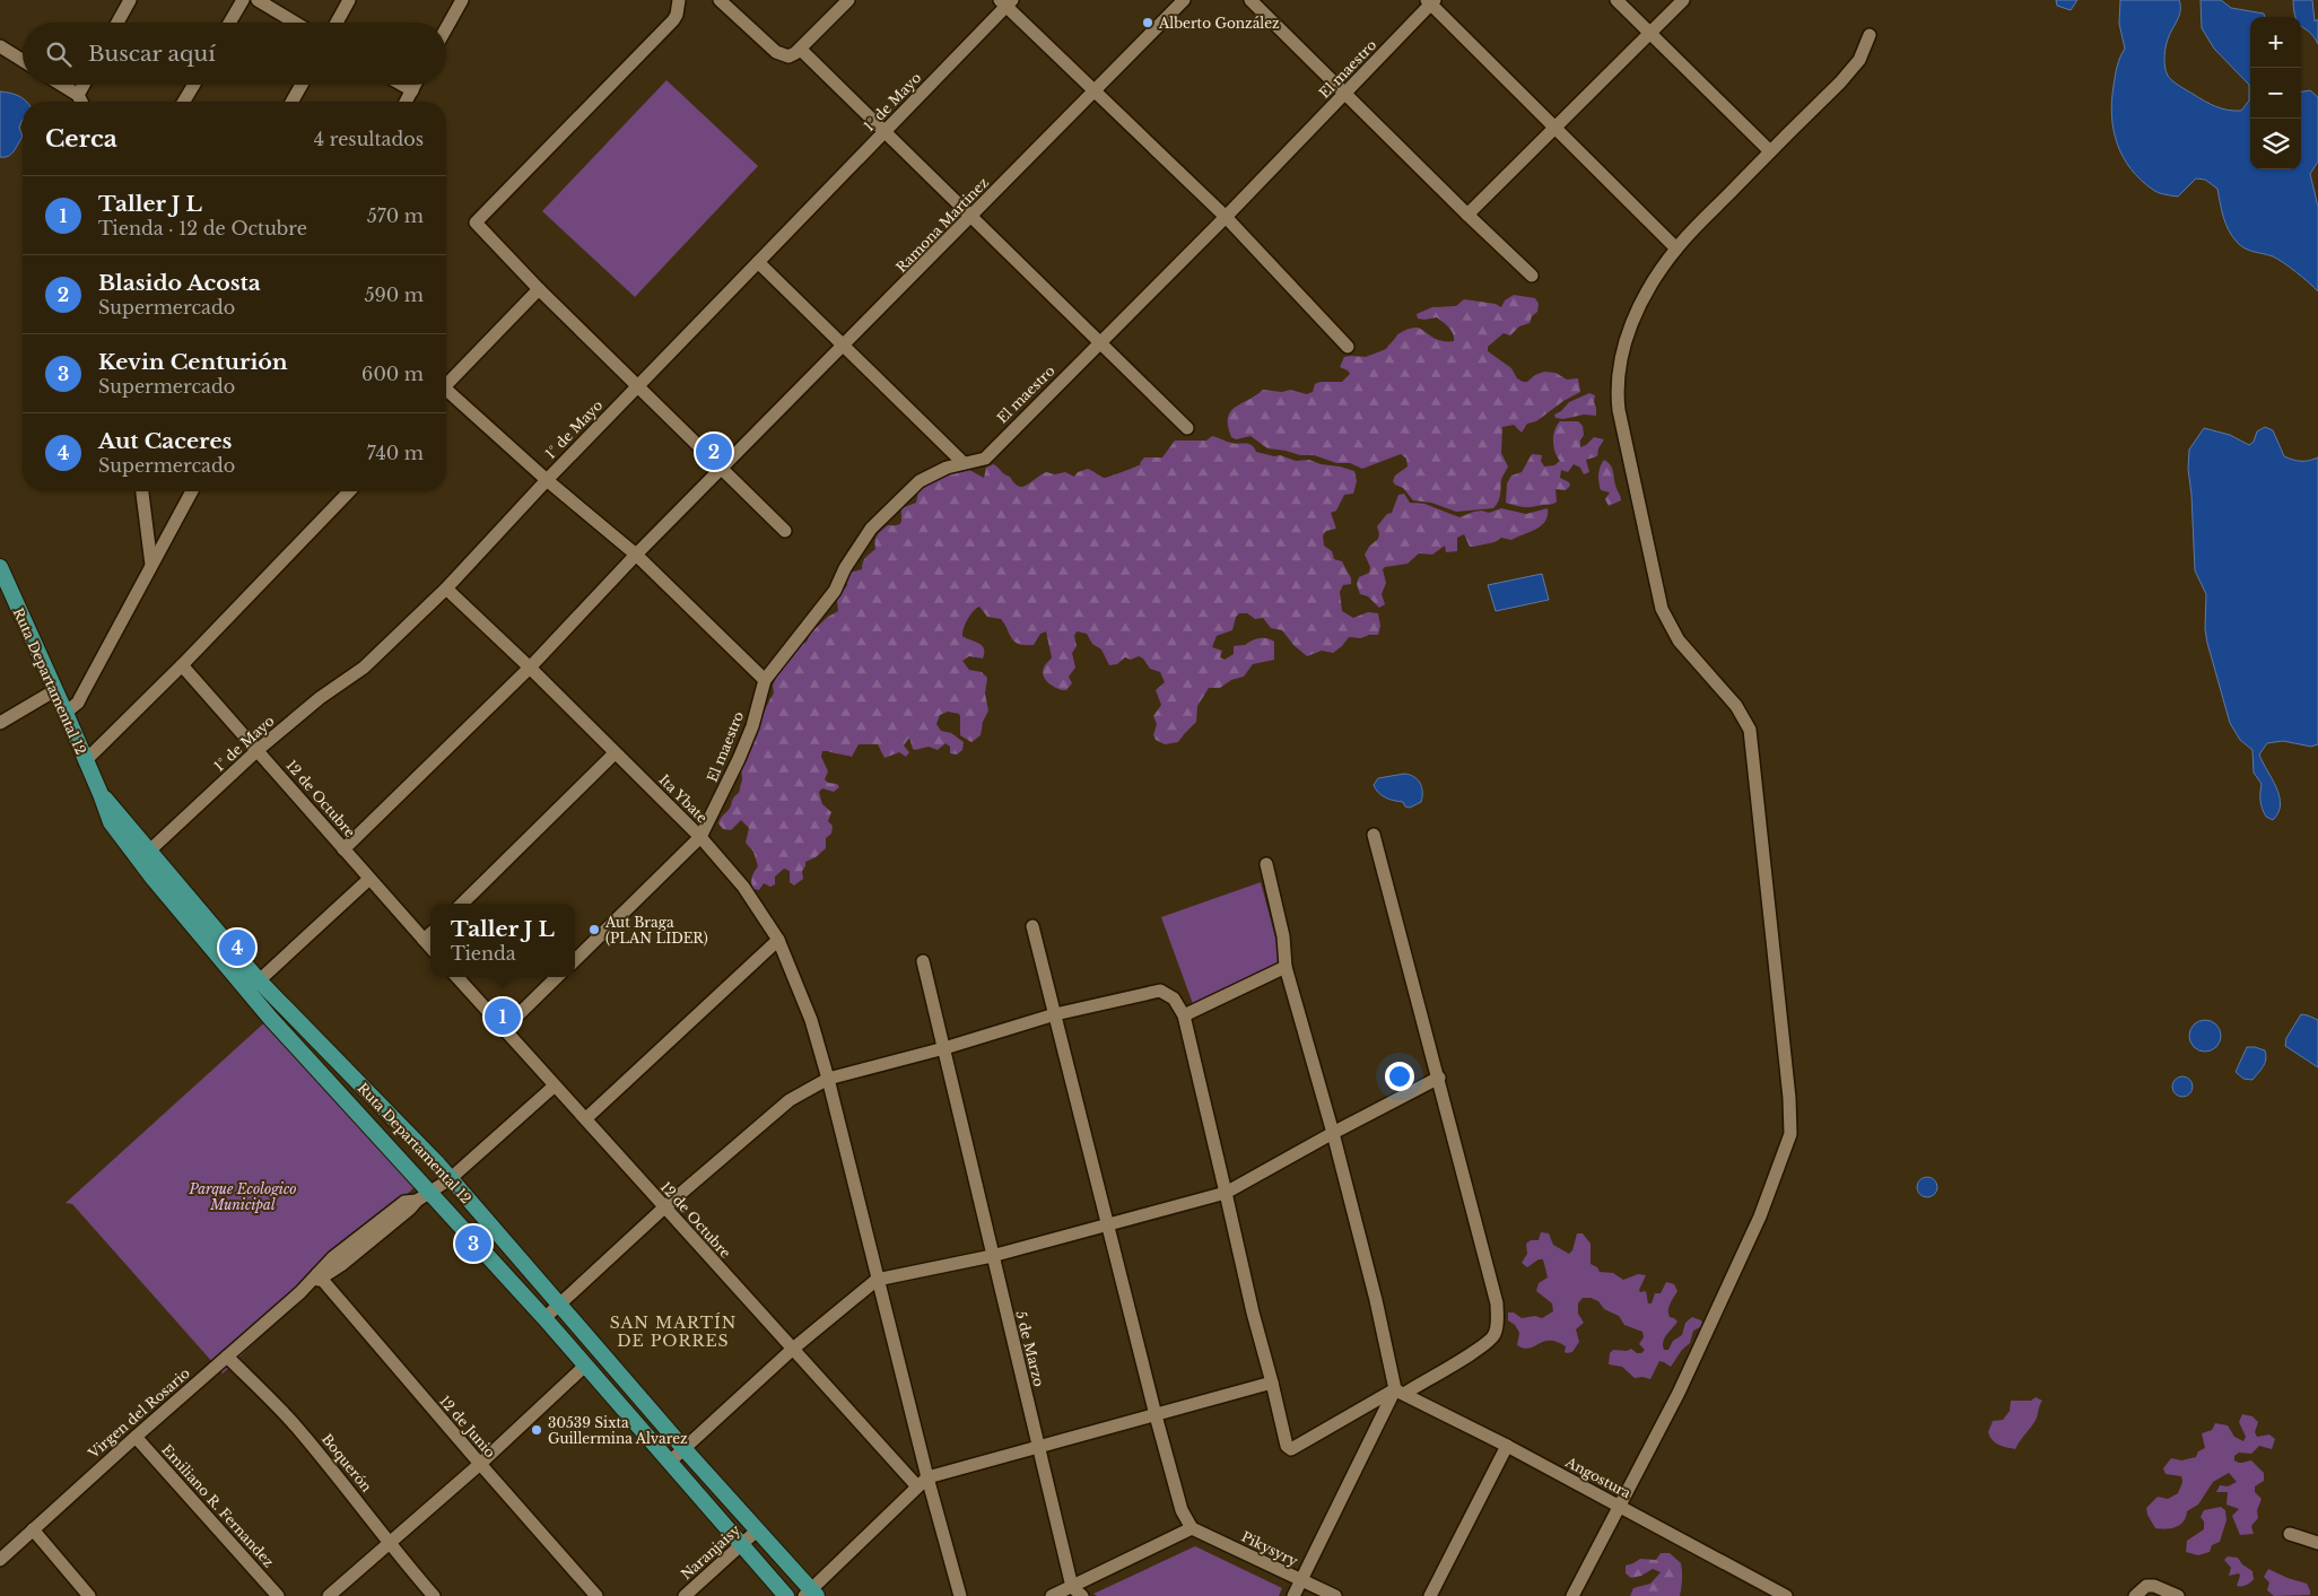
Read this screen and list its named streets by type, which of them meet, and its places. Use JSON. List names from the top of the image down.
{
  "streets": {
    "main road": ["Ruta Departamental 12"],
    "street": [
      "El maestro",
      "1° de Mayo",
      "Ramona Martinez",
      "12 de Octubre",
      "Ita Ybate",
      "5 de Marzo",
      "Virgen del Rosario",
      "12 de Junio",
      "Boquerón",
      "Angostura",
      "Emiliano R. Fernandez",
      "Pikysyry",
      "Naranjaisy"
    ]
  },
  "crossings": [
    ["El maestro", "Ita Ybate"],
    ["1° de Mayo", "Ruta Departamental 12"],
    ["1° de Mayo", "12 de Octubre"],
    ["1° de Mayo", "Ita Ybate"],
    ["Ramona Martinez", "12 de Octubre"],
    ["Ramona Martinez", "Ita Ybate"],
    ["Ruta Departamental 12", "Virgen del Rosario"],
    ["Ruta Departamental 12", "Naranjaisy"],
    ["12 de Octubre", "Virgen del Rosario"],
    ["Virgen del Rosario", "12 de Junio"],
    ["Virgen del Rosario", "Boquerón"],
    ["Virgen del Rosario", "Emiliano R. Fernandez"]
  ],
  "districts": ["SAN MARTÍN DE PORRES"],
  "parks": ["Parque Ecologico Municipal"],
  "places": ["Alberto González", "Aut Braga (PLAN LIDER)", "30539 Sixta Guillermina Alvarez"],
  "page": {
    "map_buttons": ["+", "−"],
    "search": "Buscar aquí",
    "heading": ["Cerca", "4 resultados"],
    "list": [
      {
        "mark": "1",
        "name": "Taller J L",
        "note": "Tienda · 12 de Octubre",
        "value": "570 m"
      },
      {
        "mark": "2",
        "name": "Blasido Acosta",
        "note": "Supermercado",
        "value": "590 m"
      },
      {
        "mark": "3",
        "name": "Kevin Centurión",
        "note": "Supermercado",
        "value": "600 m"
      },
      {
        "mark": "4",
        "name": "Aut Caceres",
        "note": "Supermercado",
        "value": "740 m"
      }
    ],
    "pins": [
      "2",
      "4",
      "1",
      "3"
    ],
    "popup": ["Taller J L", "Tienda"]
  }
}
